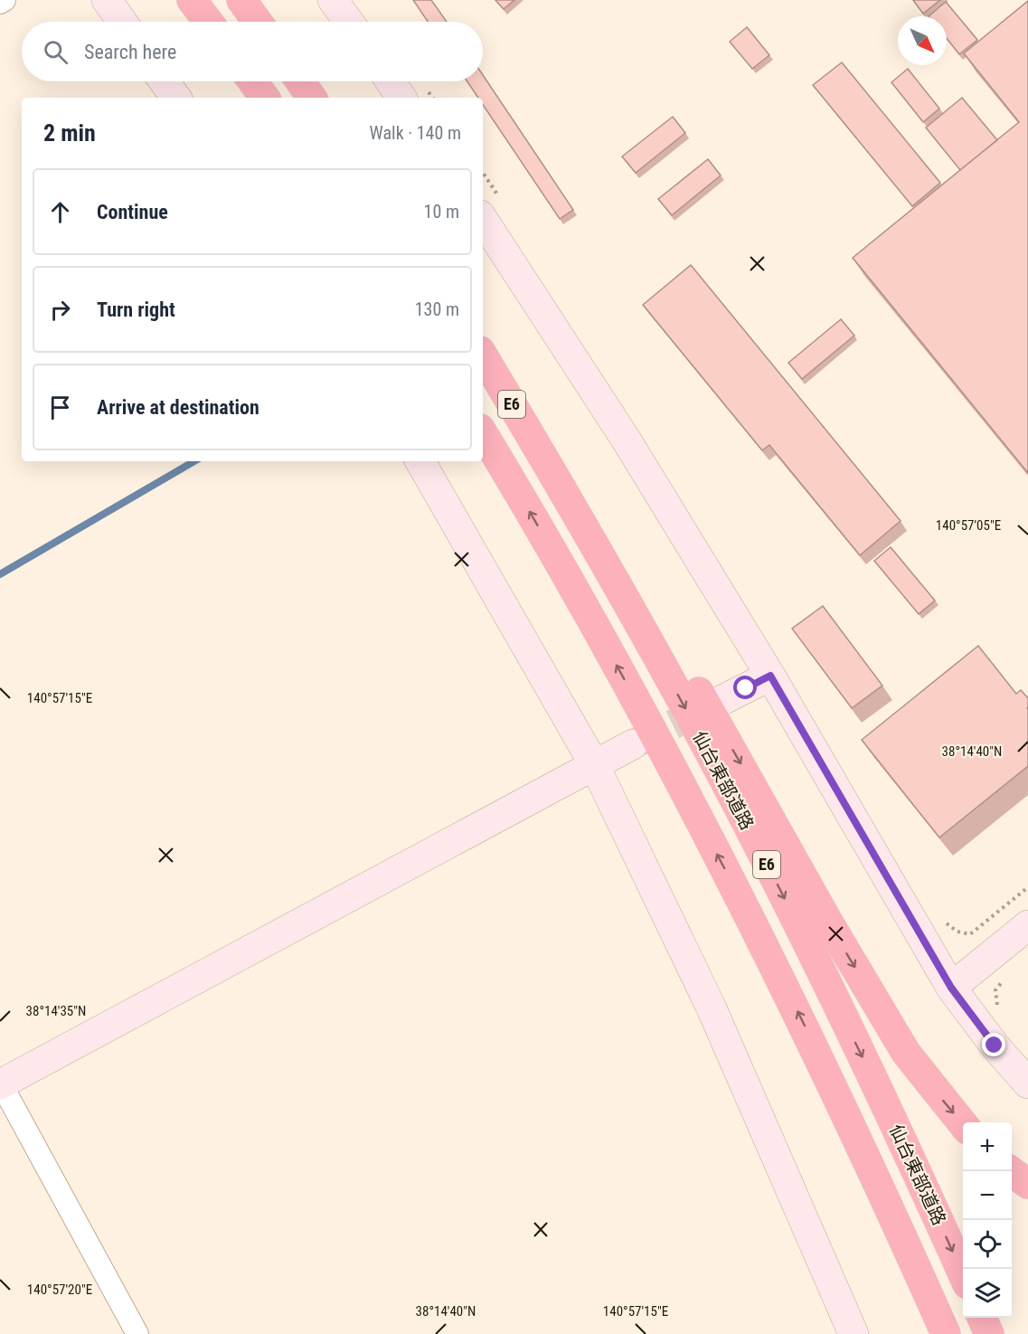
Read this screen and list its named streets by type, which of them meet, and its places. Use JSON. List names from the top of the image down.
{
  "streets": {
    "highway": ["E6", "仙台東部道路"]
  },
  "north": "bottom right",
  "page": {
    "search": "Search here",
    "heading": ["2 min", "Walk · 140 m"],
    "list": [
      ["Continue", "10 m"],
      ["Turn right", "130 m"],
      "Arrive at destination"
    ],
    "map_buttons": ["+", "−"]
  },
  "coordinates": [
    "140°57'05\"E",
    "140°57'15\"E",
    "38°14'40\"N",
    "38°14'35\"N",
    "140°57'20\"E"
  ]
}
